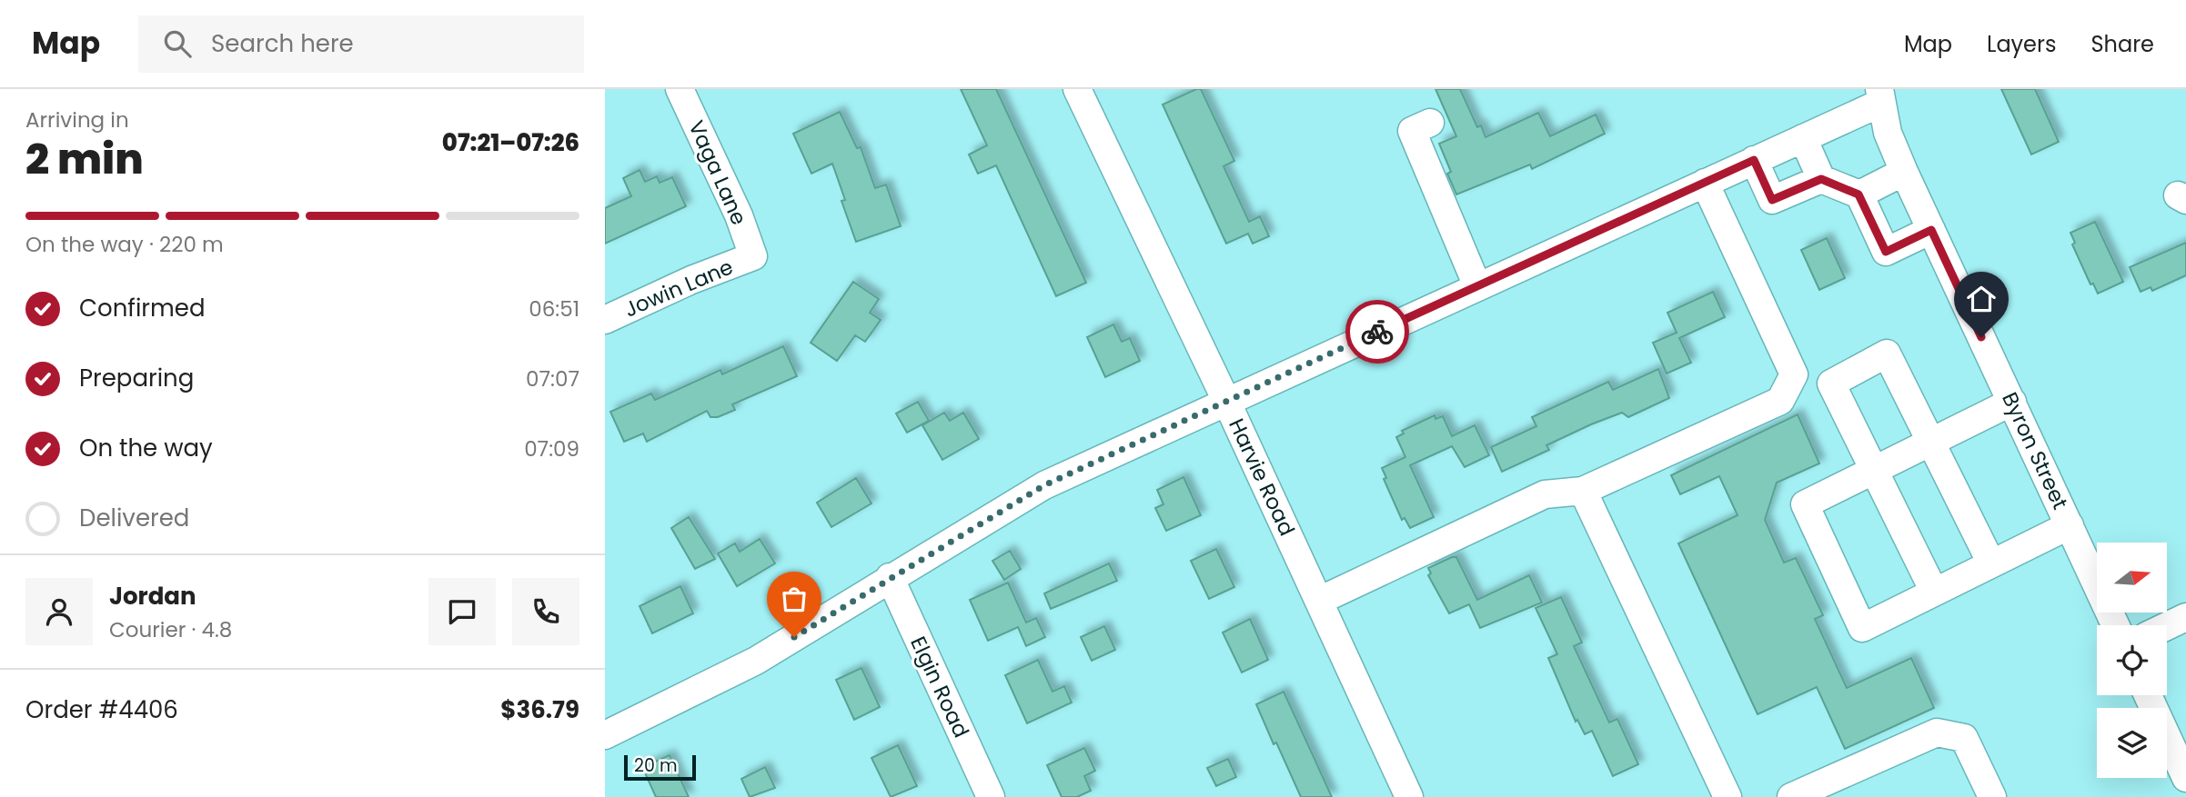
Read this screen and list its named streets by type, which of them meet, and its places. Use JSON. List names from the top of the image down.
{
  "streets": {
    "street": [
      "Vaga Lane",
      "Jowin Lane",
      "Byron Street",
      "Harvie Road",
      "Elgin Road"
    ]
  },
  "crossings": [
    ["Vaga Lane", "Jowin Lane"]
  ],
  "scale_bar": "20 m",
  "north": "right",
  "page": {
    "header": "Map",
    "search": "Search here",
    "nav": ["Map", "Layers", "Share"],
    "heading": ["2 min", "Arriving in", "07:21–07:26"],
    "panel": [
      "Jordan",
      "Courier · 4.8",
      "Order #4406",
      "$36.79"
    ],
    "bar": "On the way · 220 m",
    "list": [
      ["Confirmed", "06:51"],
      ["Preparing", "07:07"],
      ["On the way", "07:09"],
      "Delivered"
    ],
    "scale": "20 m"
  }
}
